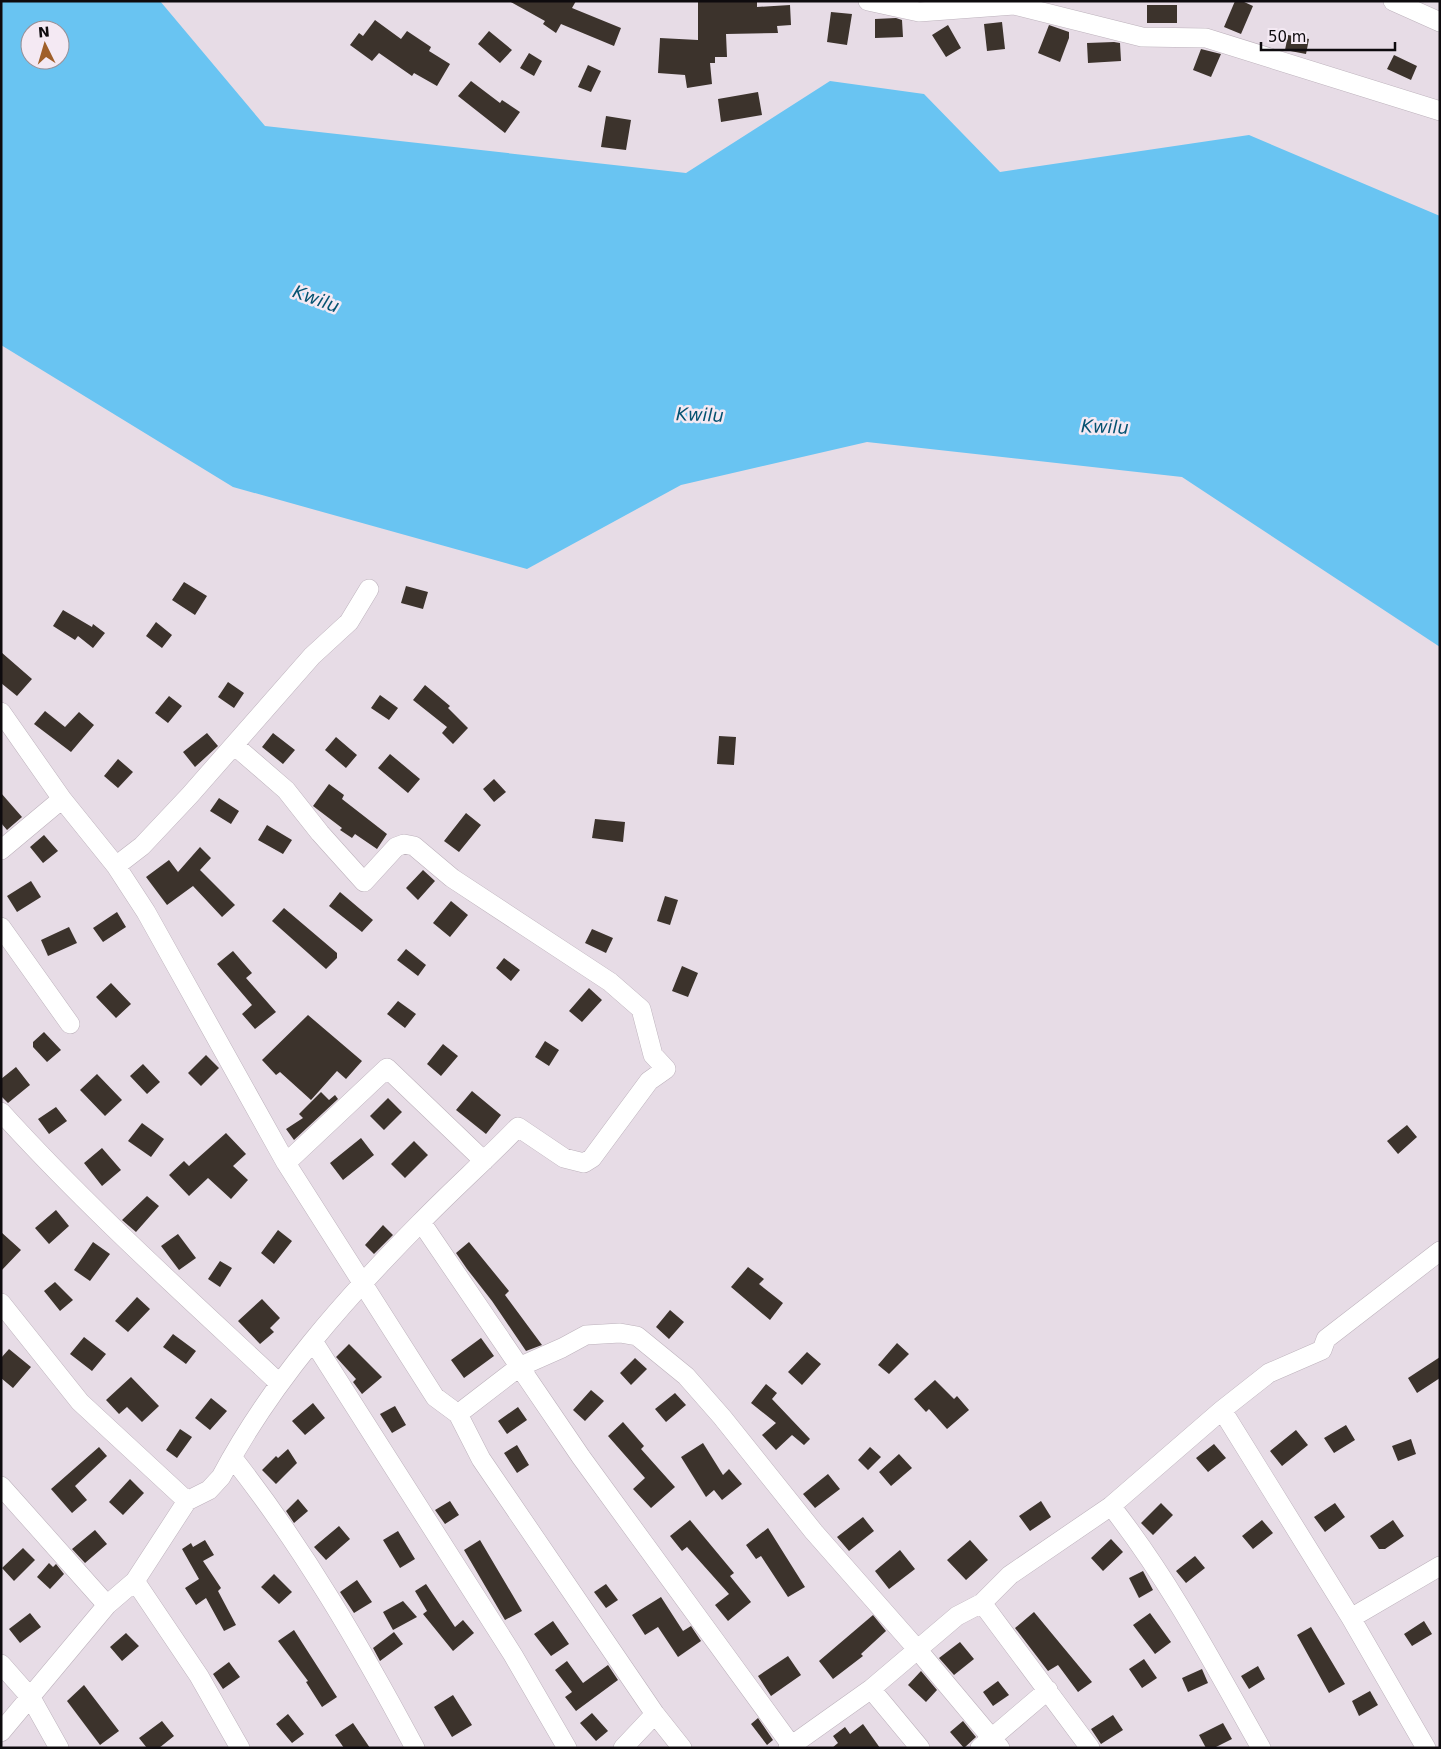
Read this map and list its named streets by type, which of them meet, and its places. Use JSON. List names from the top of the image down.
{
  "water": ["Kwilu"],
  "scale_bar": "50 m",
  "north": "top"
}
